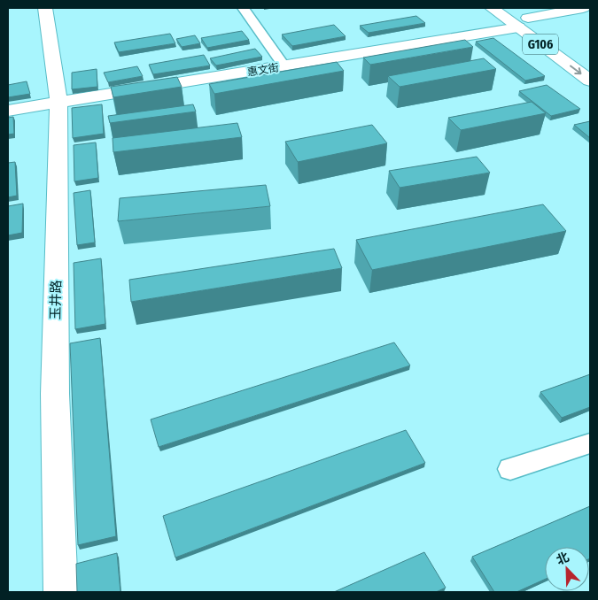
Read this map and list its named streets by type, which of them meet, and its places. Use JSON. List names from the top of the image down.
{
  "streets": {
    "main road": ["G106", "惠文街", "玉井路"]
  },
  "crossings": [
    ["G106", "惠文街"],
    ["惠文街", "玉井路"]
  ],
  "north": "top left"
}
